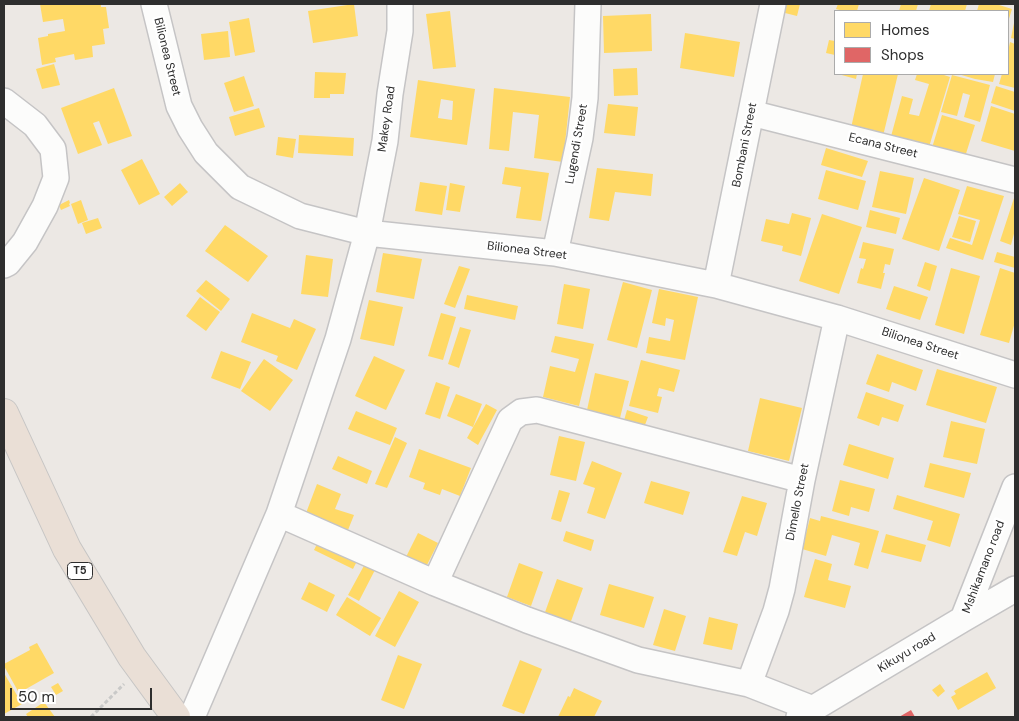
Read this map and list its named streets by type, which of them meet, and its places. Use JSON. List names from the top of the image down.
{
  "streets": {
    "highway": ["T5"],
    "street": [
      "Bilionea Street",
      "Makey Road",
      "Lugendi Street",
      "Bombani Street",
      "Ecana Street",
      "Dimello Street",
      "Mshikamano road",
      "Kikuyu road"
    ]
  },
  "crossings": [
    ["Bilionea Street", "Makey Road"],
    ["Bilionea Street", "Lugendi Street"],
    ["Bilionea Street", "Bombani Street"],
    ["Bilionea Street", "Dimello Street"],
    ["Bombani Street", "Ecana Street"],
    ["Mshikamano road", "Kikuyu road"]
  ],
  "legend": ["Homes", "Shops"],
  "scale_bar": "50 m"
}
